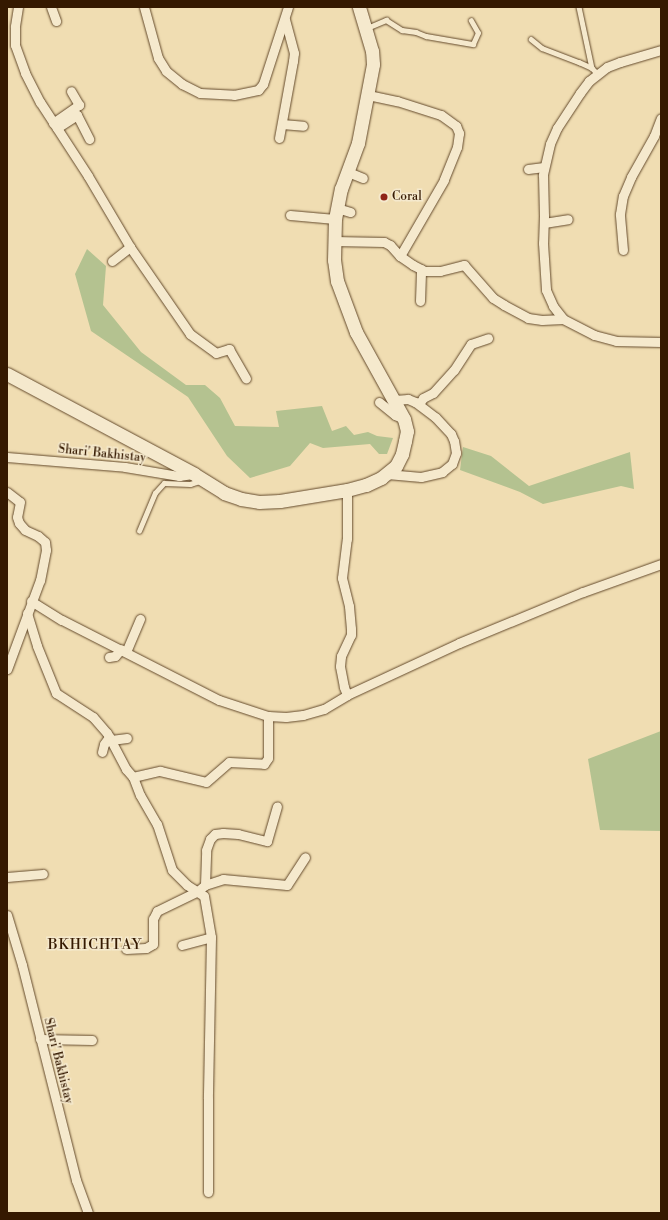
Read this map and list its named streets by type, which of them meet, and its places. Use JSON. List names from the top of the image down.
{
  "streets": {
    "street": ["Shari' Bakhistay"]
  },
  "districts": ["BKHICHTAY"],
  "places": ["Coral"]
}
